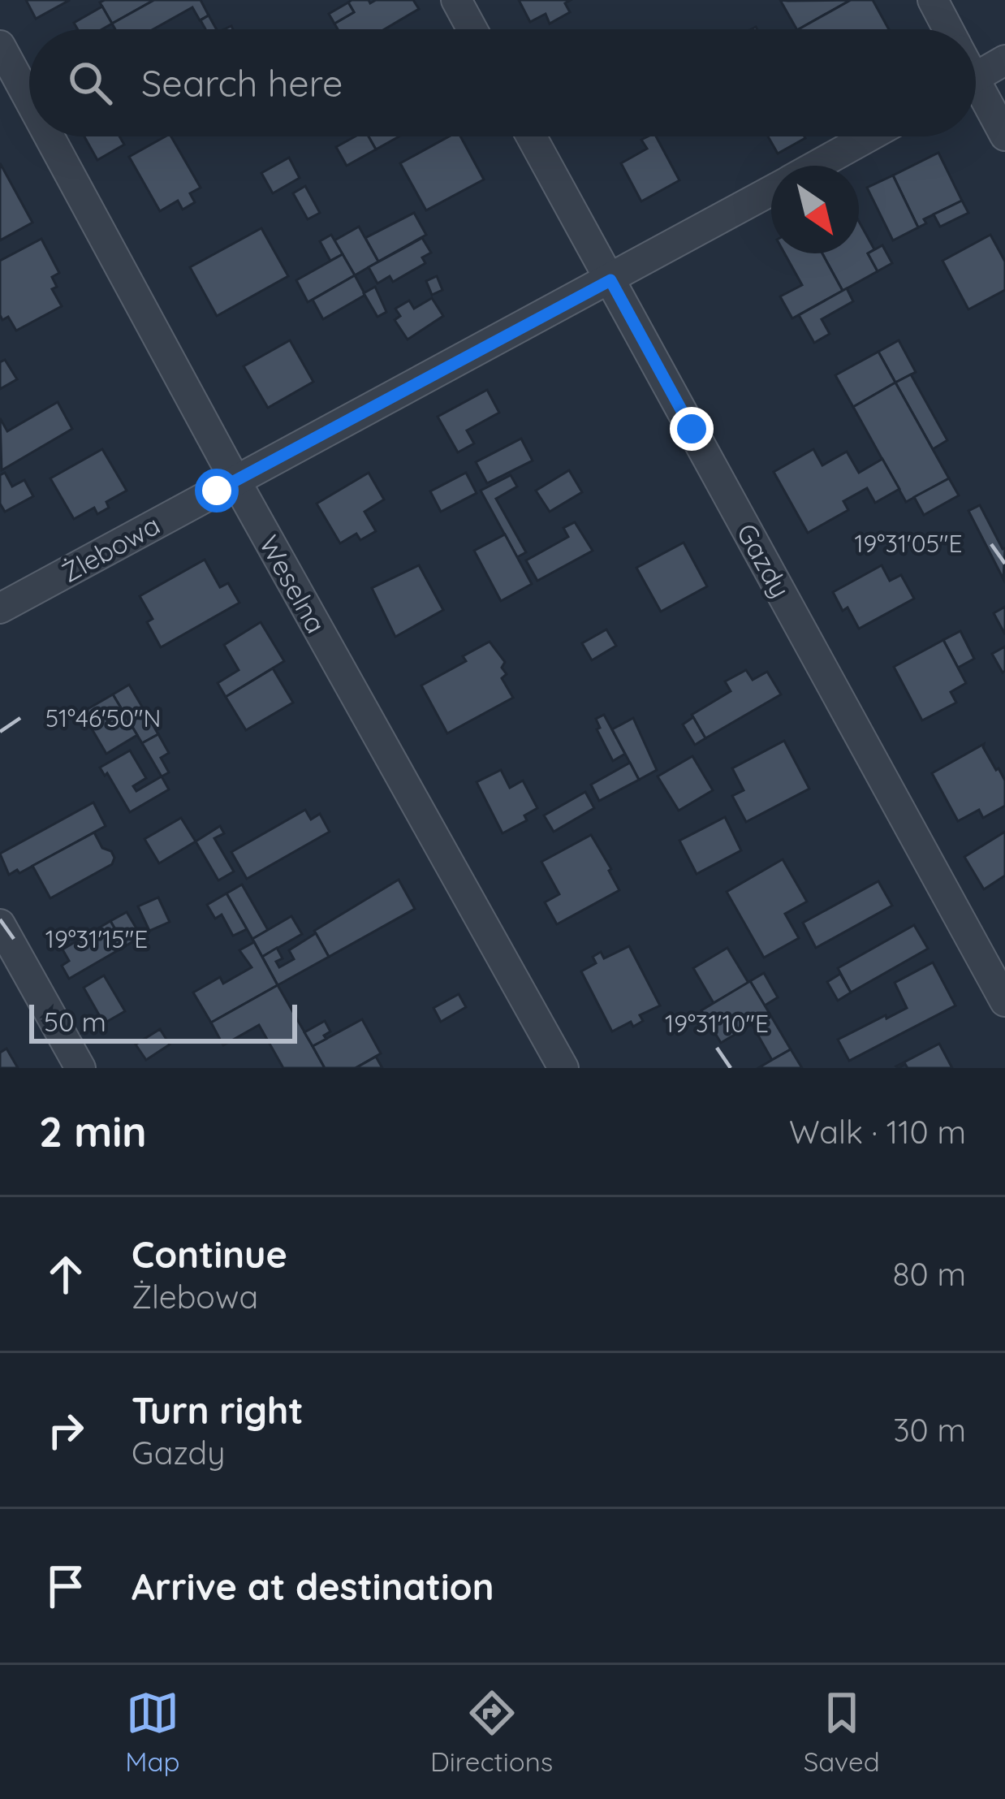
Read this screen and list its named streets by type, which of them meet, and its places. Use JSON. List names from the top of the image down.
{
  "streets": {
    "street": ["Żlebowa", "Gazdy", "Weselna"]
  },
  "crossings": [
    ["Żlebowa", "Gazdy"],
    ["Żlebowa", "Weselna"]
  ],
  "scale_bar": "50 m",
  "north": "bottom right",
  "page": {
    "search": "Search here",
    "scale": "50 m",
    "heading": ["2 min", "Walk · 110 m"],
    "list": [
      ["Continue", "Żlebowa", "80 m"],
      ["Turn right", "Gazdy", "30 m"],
      "Arrive at destination"
    ],
    "nav": ["Map", "Directions", "Saved"]
  },
  "coordinates": [
    "19°31'05\"E",
    "51°46'50\"N",
    "19°31'15\"E",
    "19°31'10\"E"
  ]
}
